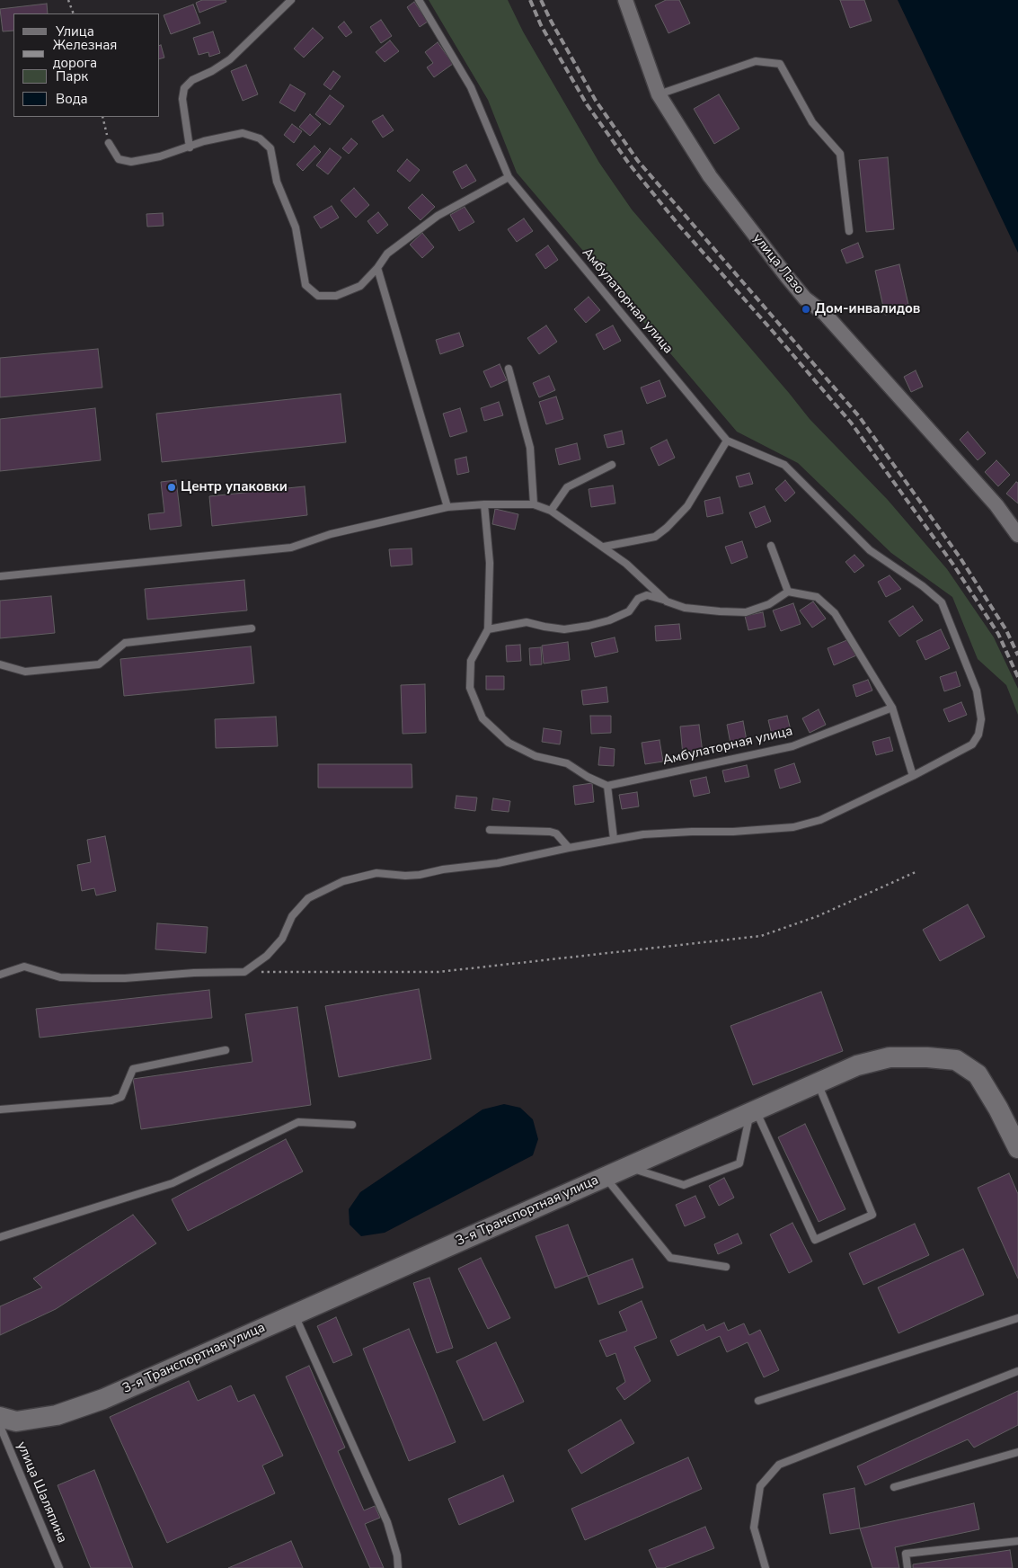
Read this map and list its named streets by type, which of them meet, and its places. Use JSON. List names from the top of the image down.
{
  "streets": {
    "street": ["улица Лазо", "3-я Транспортная улица"],
    "lane": ["Амбулаторная улица", "улица Шаляпина"]
  },
  "places": ["Дом-инвалидов", "Центр упаковки"],
  "legend": [
    "Улица",
    "Железная дорога",
    "Парк",
    "Вода"
  ]
}
